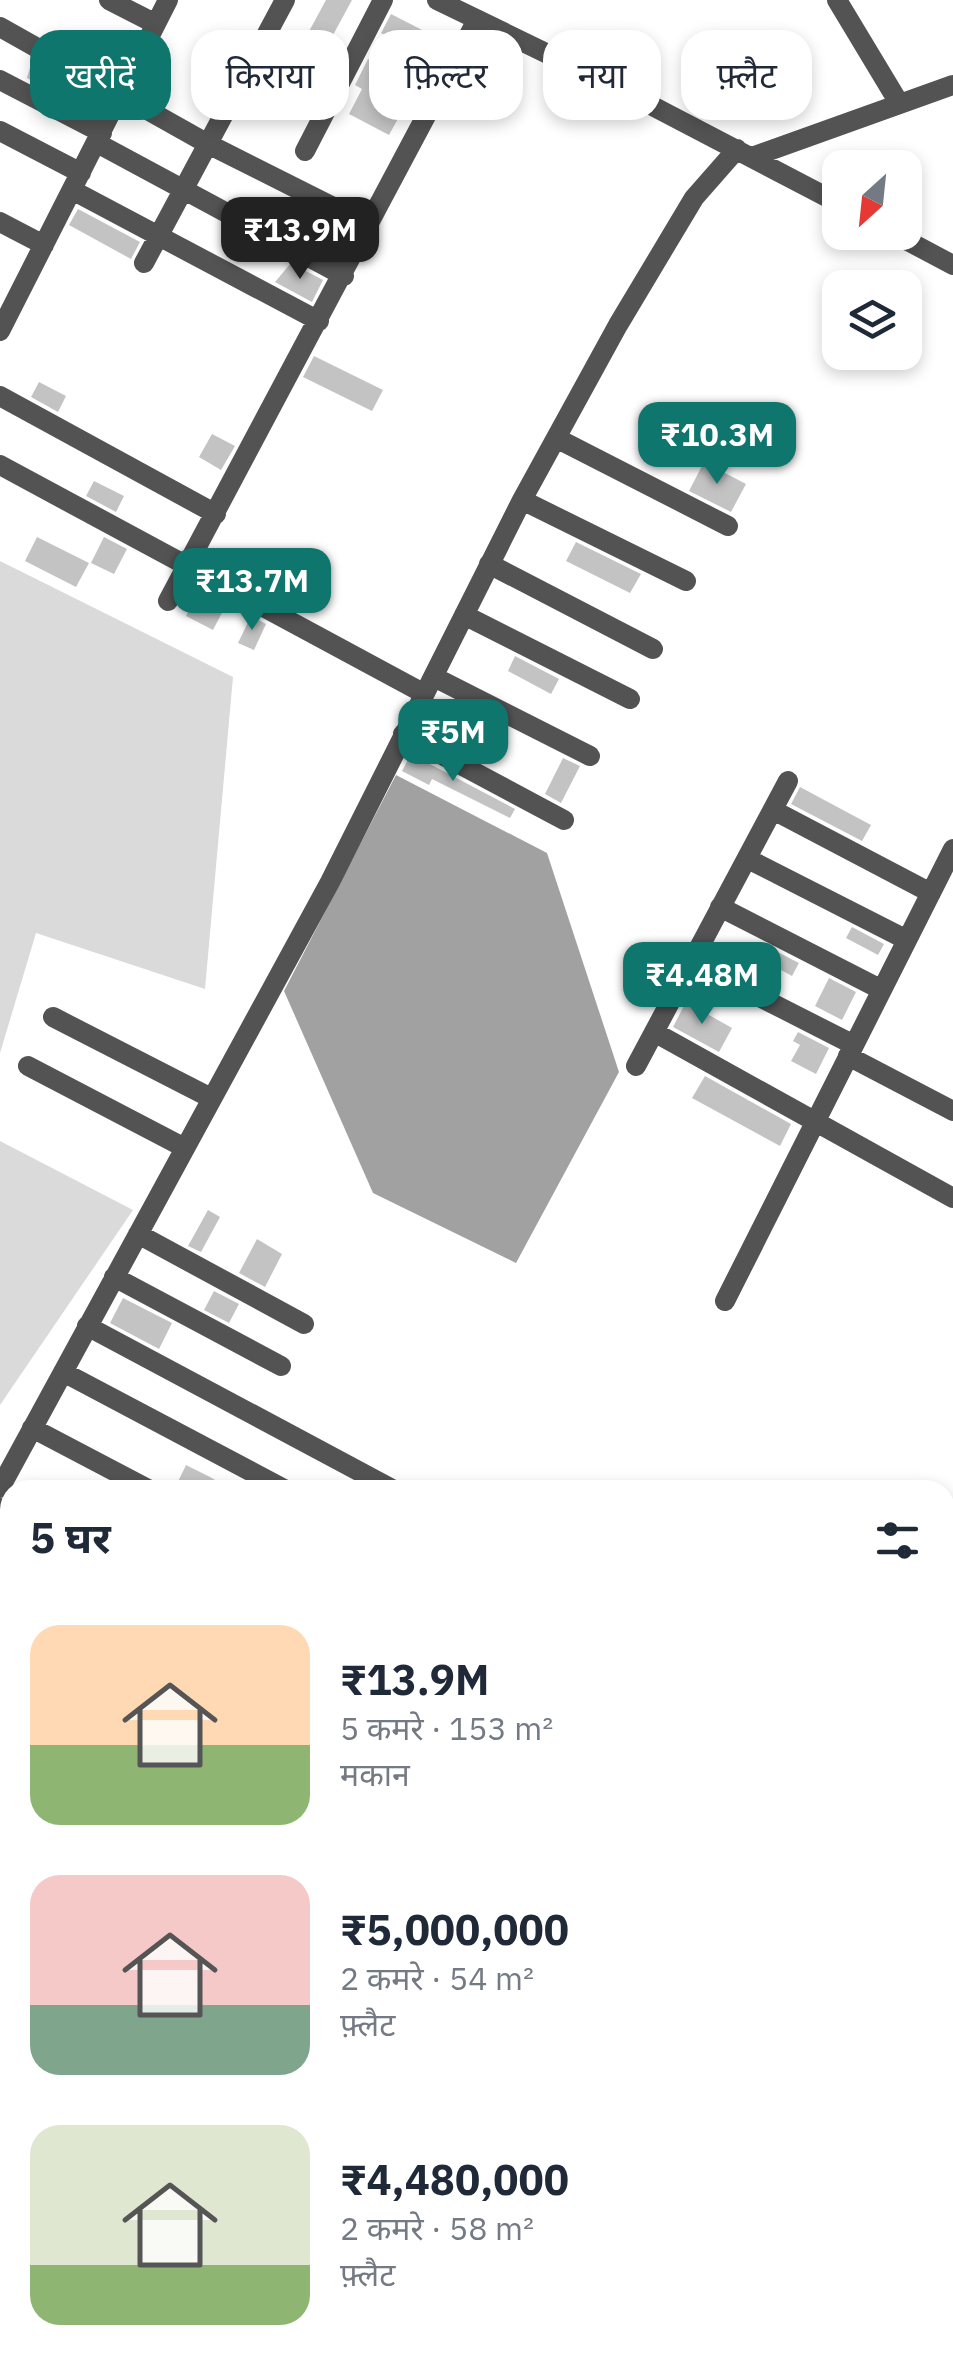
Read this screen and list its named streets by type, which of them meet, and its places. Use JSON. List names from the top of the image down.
{
  "north": "bottom left",
  "page": {
    "chip": [
      "खरीदें",
      "किराया",
      "फ़िल्टर",
      "नया",
      "फ़्लैट"
    ],
    "price": [
      "₹13.9M",
      "₹10.3M",
      "₹13.7M",
      "₹5M",
      "₹4.48M"
    ],
    "heading": "5 घर",
    "list": [
      {
        "name": "₹13.9M",
        "note": "5 कमरे · 153 m² · मकान"
      },
      {
        "name": "₹5,000,000",
        "note": "2 कमरे · 54 m² · फ़्लैट"
      },
      {
        "name": "₹4,480,000",
        "note": "2 कमरे · 58 m² · फ़्लैट"
      }
    ]
  }
}
